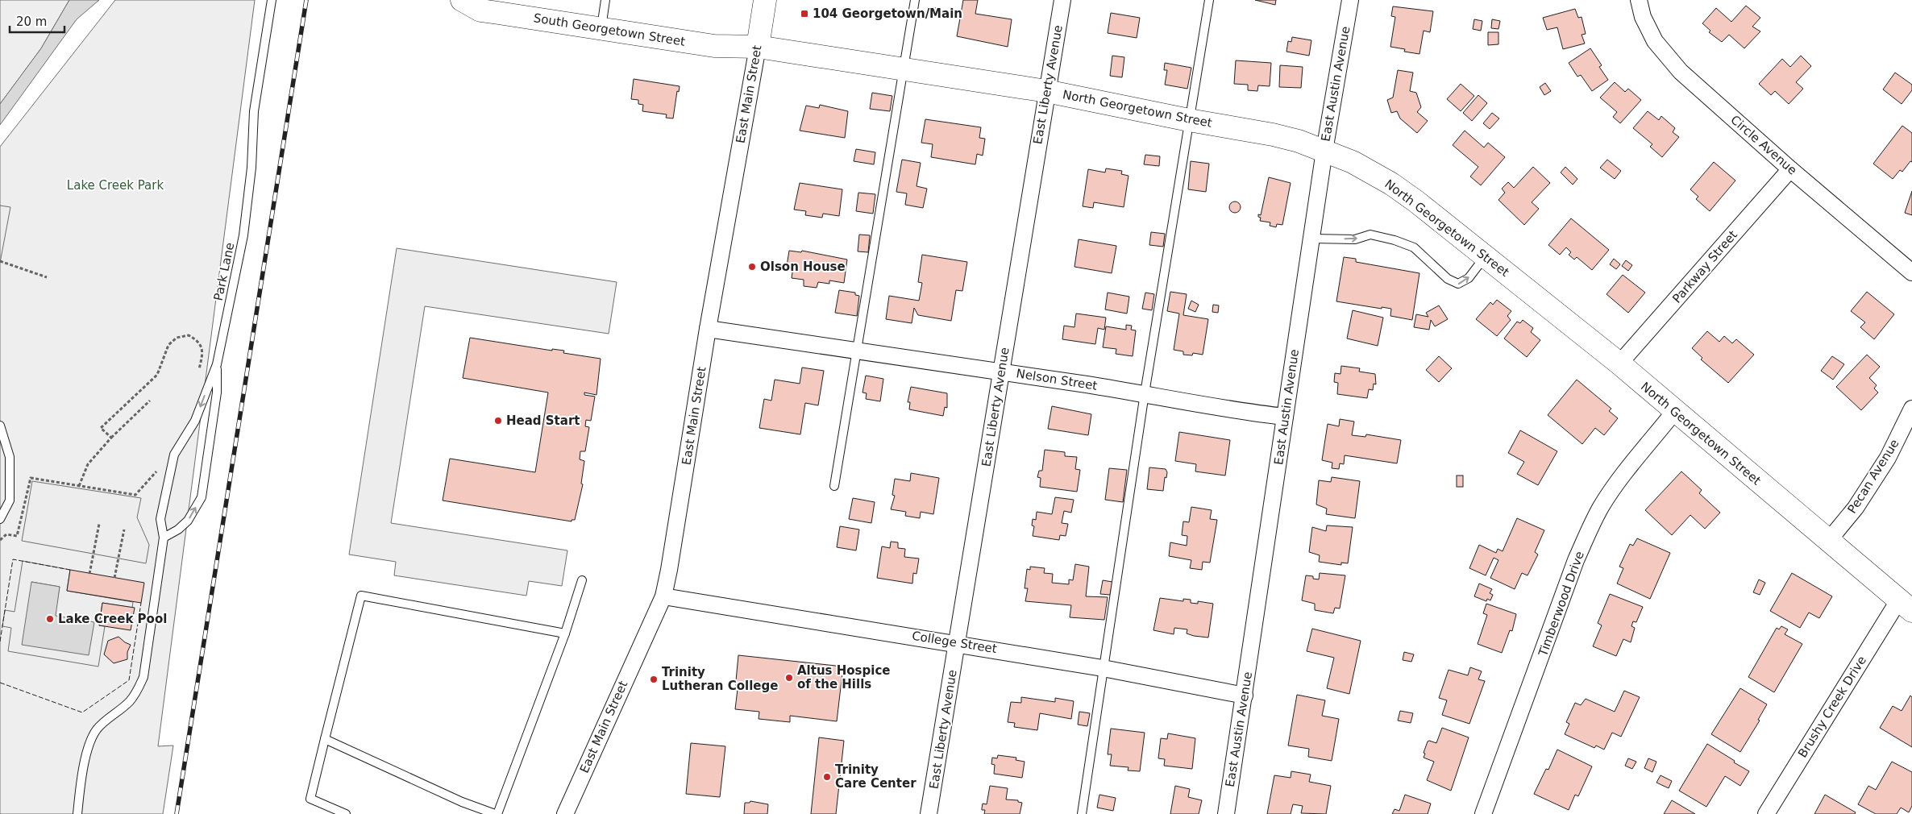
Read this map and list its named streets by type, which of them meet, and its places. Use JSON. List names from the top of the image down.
{
  "streets": {
    "street": [
      "South Georgetown Street",
      "East Austin Avenue",
      "East Liberty Avenue",
      "East Main Street",
      "North Georgetown Street",
      "Circle Avenue",
      "Parkway Street",
      "Nelson Street",
      "Pecan Avenue",
      "Timberwood Drive",
      "College Street",
      "Brushy Creek Drive"
    ],
    "lane": ["Park Lane"]
  },
  "crossings": [
    ["South Georgetown Street", "East Main Street"],
    ["South Georgetown Street", "North Georgetown Street"],
    ["East Austin Avenue", "North Georgetown Street"],
    ["East Austin Avenue", "Nelson Street"],
    ["East Austin Avenue", "College Street"],
    ["East Liberty Avenue", "North Georgetown Street"],
    ["East Liberty Avenue", "Nelson Street"],
    ["East Liberty Avenue", "College Street"],
    ["East Main Street", "North Georgetown Street"],
    ["East Main Street", "Nelson Street"],
    ["East Main Street", "College Street"],
    ["North Georgetown Street", "Parkway Street"],
    ["North Georgetown Street", "Pecan Avenue"],
    ["North Georgetown Street", "Timberwood Drive"],
    ["North Georgetown Street", "Brushy Creek Drive"],
    ["Circle Avenue", "Parkway Street"]
  ],
  "parks": ["Lake Creek Park"],
  "places": {
    "transit": ["104 Georgetown/Main"],
    "other": [
      "Olson House",
      "Head Start",
      "Lake Creek Pool",
      "Altus Hospice of the Hills",
      "Trinity Lutheran College",
      "Trinity Care Center"
    ]
  },
  "scale_bar": "20 m"
}
